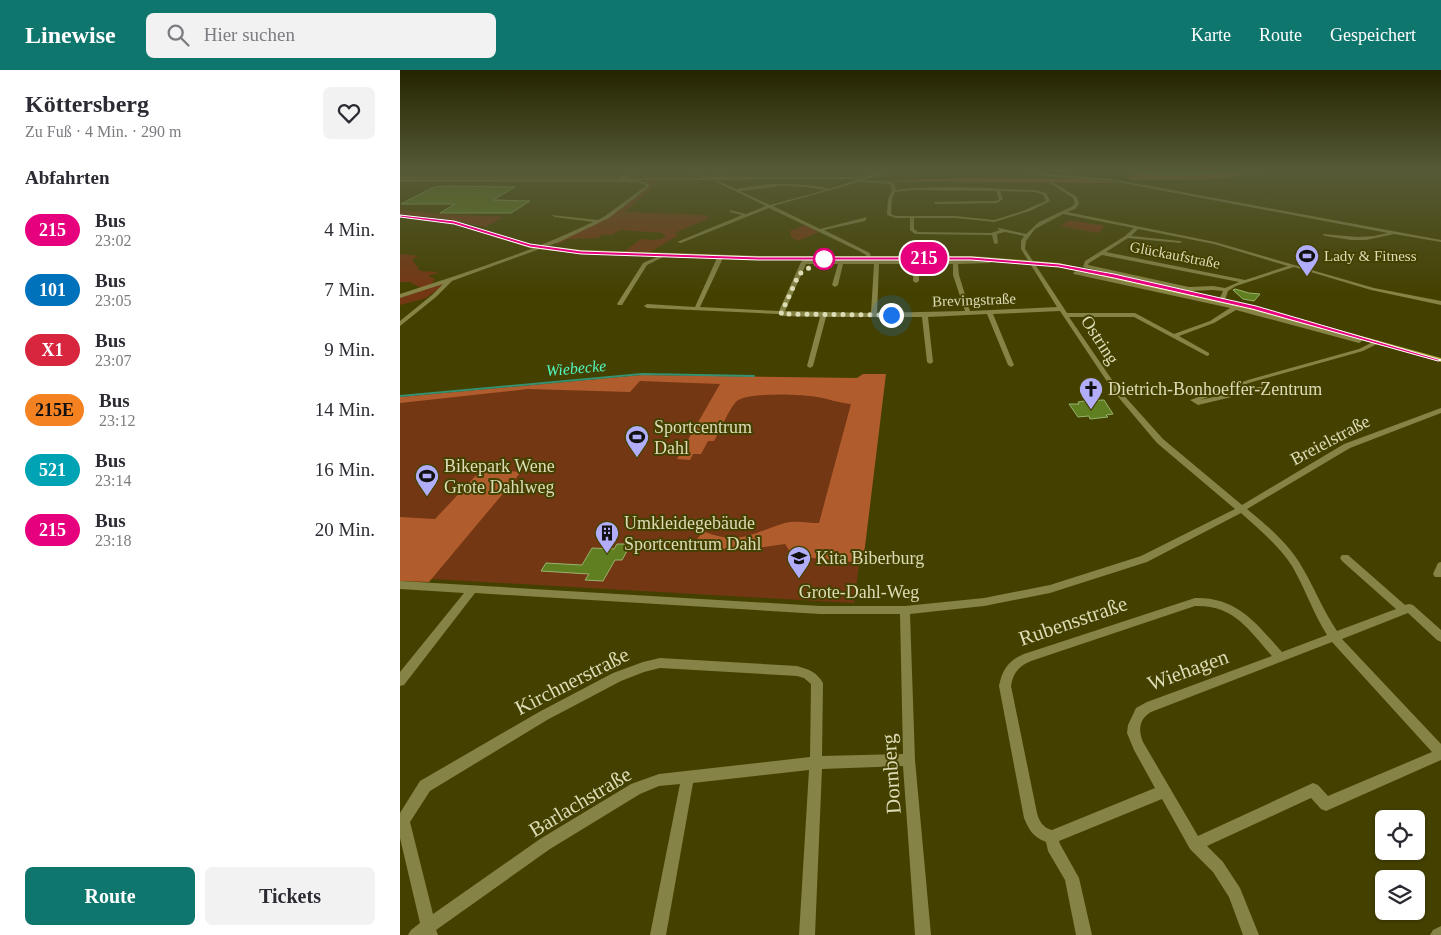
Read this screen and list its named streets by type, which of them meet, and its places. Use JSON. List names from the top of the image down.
{
  "streets": {
    "street": [
      "Glückaufstraße",
      "Brevingstraße",
      "Ostring",
      "Breielstraße",
      "Grote-Dahl-Weg",
      "Rubensstraße",
      "Wiehagen",
      "Kirchnerstraße",
      "Dornberg",
      "Barlachstraße"
    ]
  },
  "crossings": [
    ["Brevingstraße", "Ostring"],
    ["Ostring", "Breielstraße"],
    ["Ostring", "Grote-Dahl-Weg"],
    ["Breielstraße", "Grote-Dahl-Weg"],
    ["Grote-Dahl-Weg", "Dornberg"],
    ["Rubensstraße", "Wiehagen"],
    ["Kirchnerstraße", "Barlachstraße"],
    ["Dornberg", "Barlachstraße"]
  ],
  "water": ["Wiebecke"],
  "places": {
    "sports": ["Lady & Fitness", "Sportcentrum Dahl", "Bikepark Wene Grote Dahlweg"],
    "church": ["Dietrich-Bonhoeffer-Zentrum"],
    "building": ["Umkleidegebäude Sportcentrum Dahl"],
    "school or university": ["Kita Biberburg"]
  },
  "lines": ["bus line 215"],
  "page": {
    "header": "Linewise",
    "search": "Hier suchen",
    "nav": ["Karte", "Route", "Gespeichert"],
    "heading": [
      ["Köttersberg", "Zu Fuß · 4 Min. · 290 m"],
      "Abfahrten"
    ],
    "on_map": "215",
    "list": [
      {
        "mark": "215",
        "name": "Bus",
        "note": "23:02",
        "value": "4 Min."
      },
      {
        "mark": "101",
        "name": "Bus",
        "note": "23:05",
        "value": "7 Min."
      },
      {
        "mark": "X1",
        "name": "Bus",
        "note": "23:07",
        "value": "9 Min."
      },
      {
        "mark": "215E",
        "name": "Bus",
        "note": "23:12",
        "value": "14 Min."
      },
      {
        "mark": "521",
        "name": "Bus",
        "note": "23:14",
        "value": "16 Min."
      },
      {
        "mark": "215",
        "name": "Bus",
        "note": "23:18",
        "value": "20 Min."
      }
    ],
    "buttons": ["Route", "Tickets"]
  }
}
